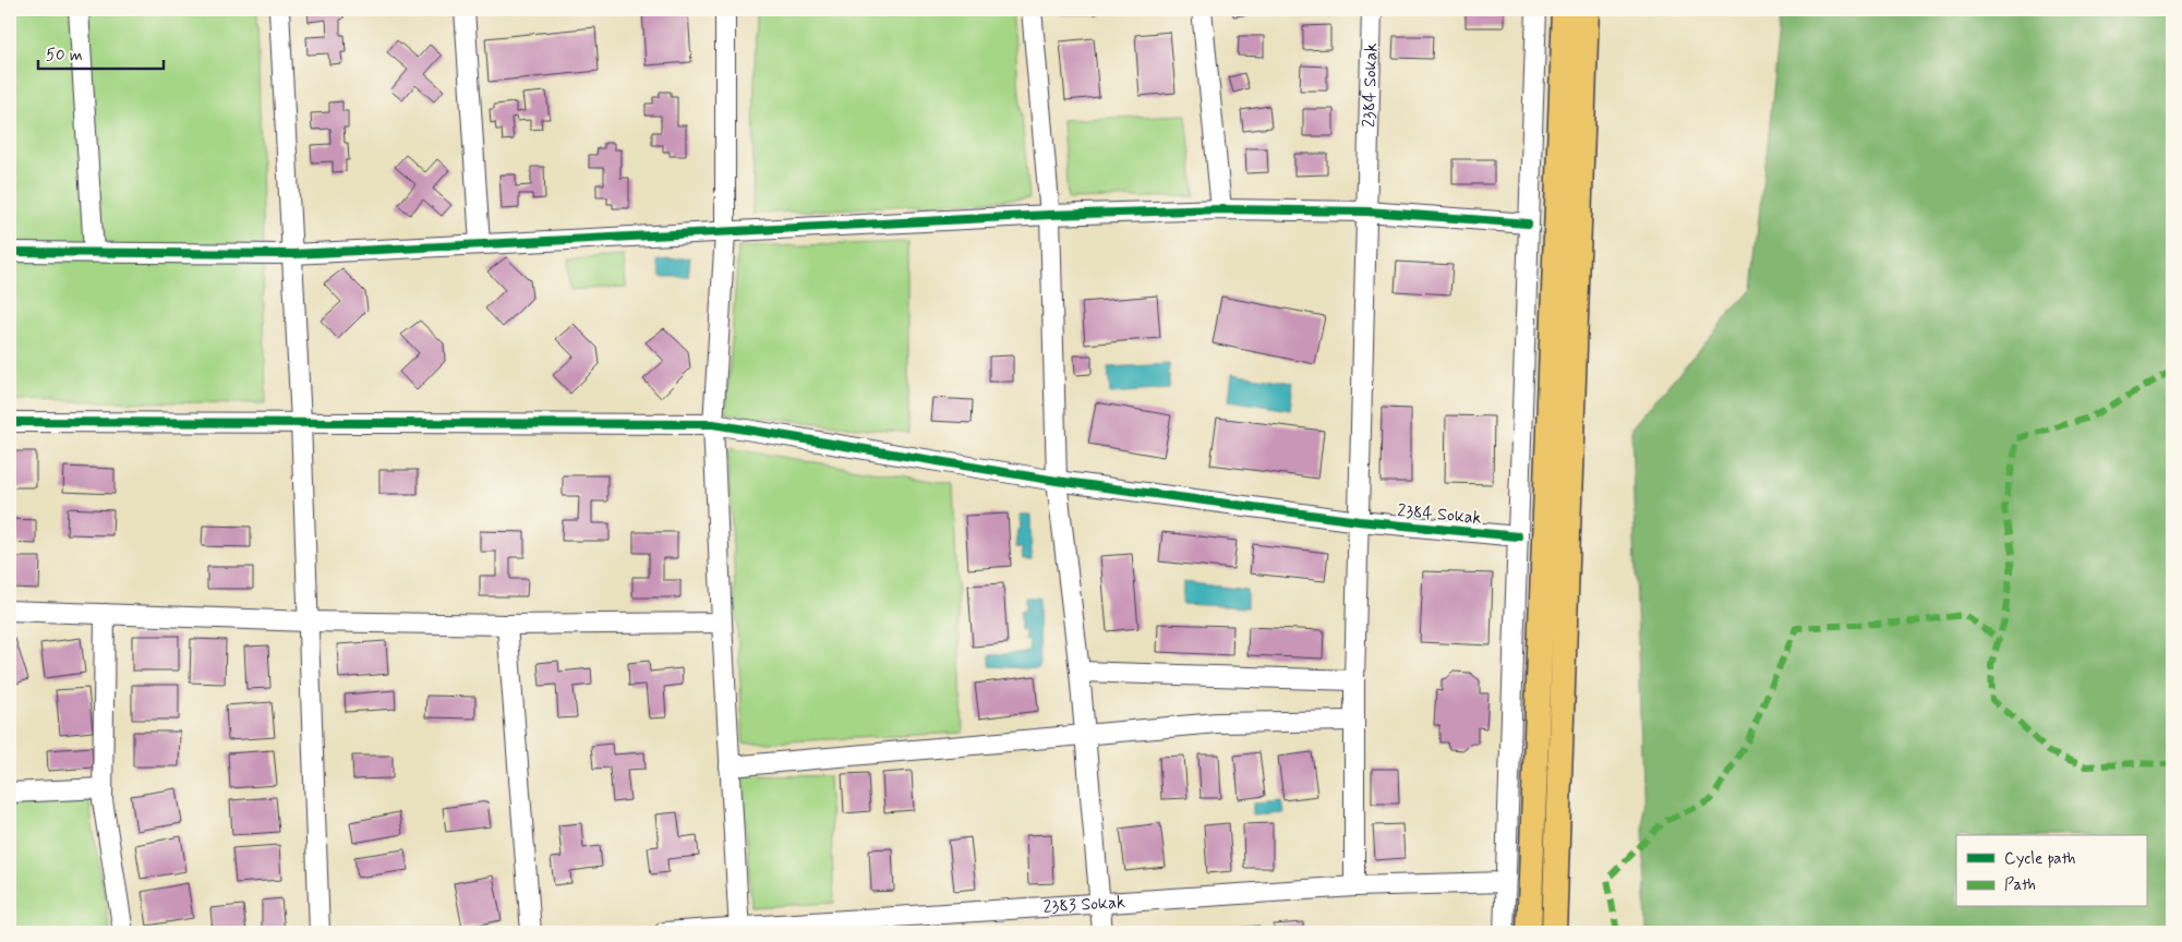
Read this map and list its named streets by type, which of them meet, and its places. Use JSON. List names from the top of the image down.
{
  "streets": {
    "street": ["2384 Sokak", "2383 Sokak"]
  },
  "crossings": [
    ["2384 Sokak", "2383 Sokak"]
  ],
  "legend": ["Cycle path", "Path"],
  "scale_bar": "50 m"
}
